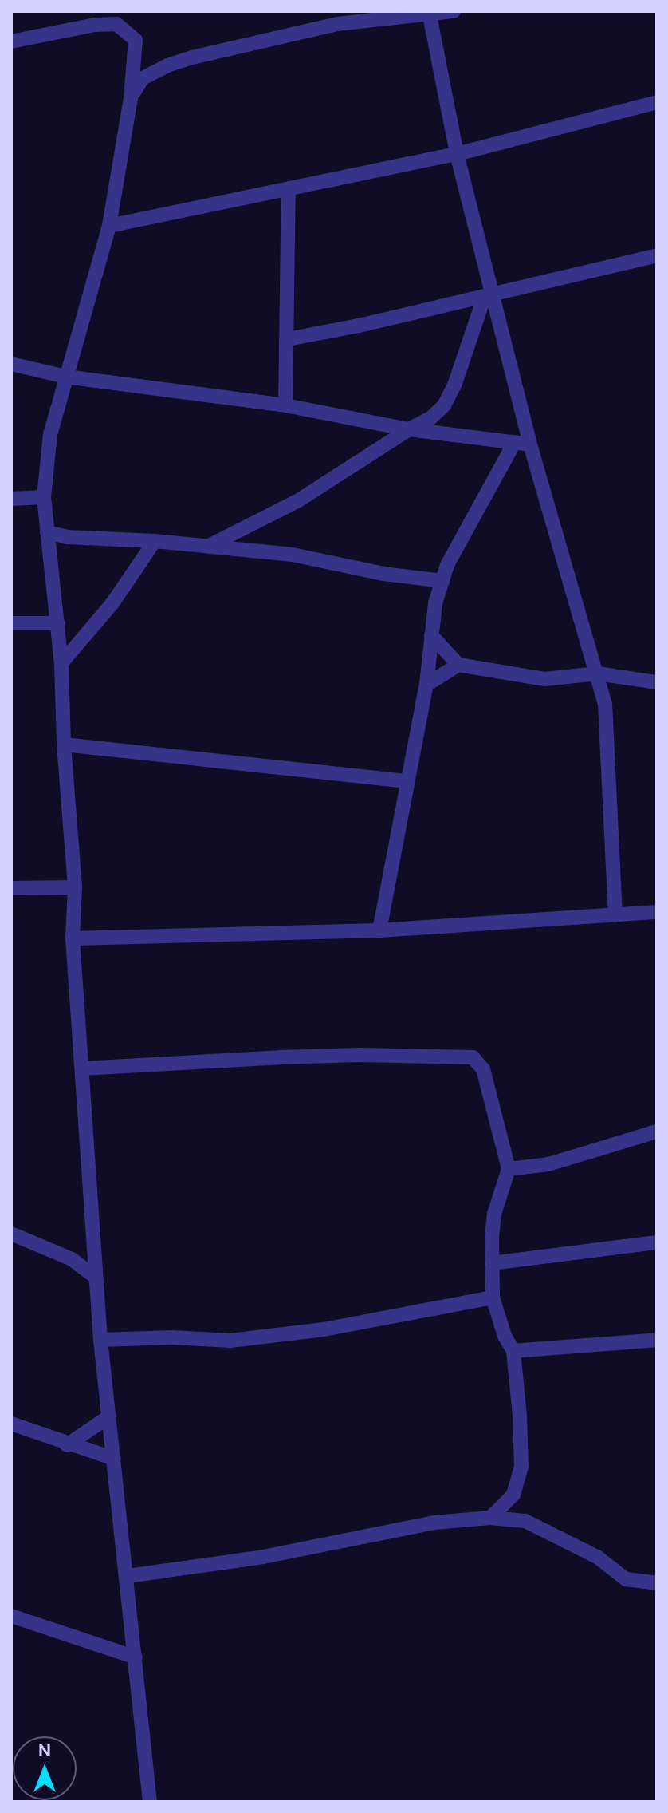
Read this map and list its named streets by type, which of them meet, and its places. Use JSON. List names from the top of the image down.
{
  "north": "top"
}
